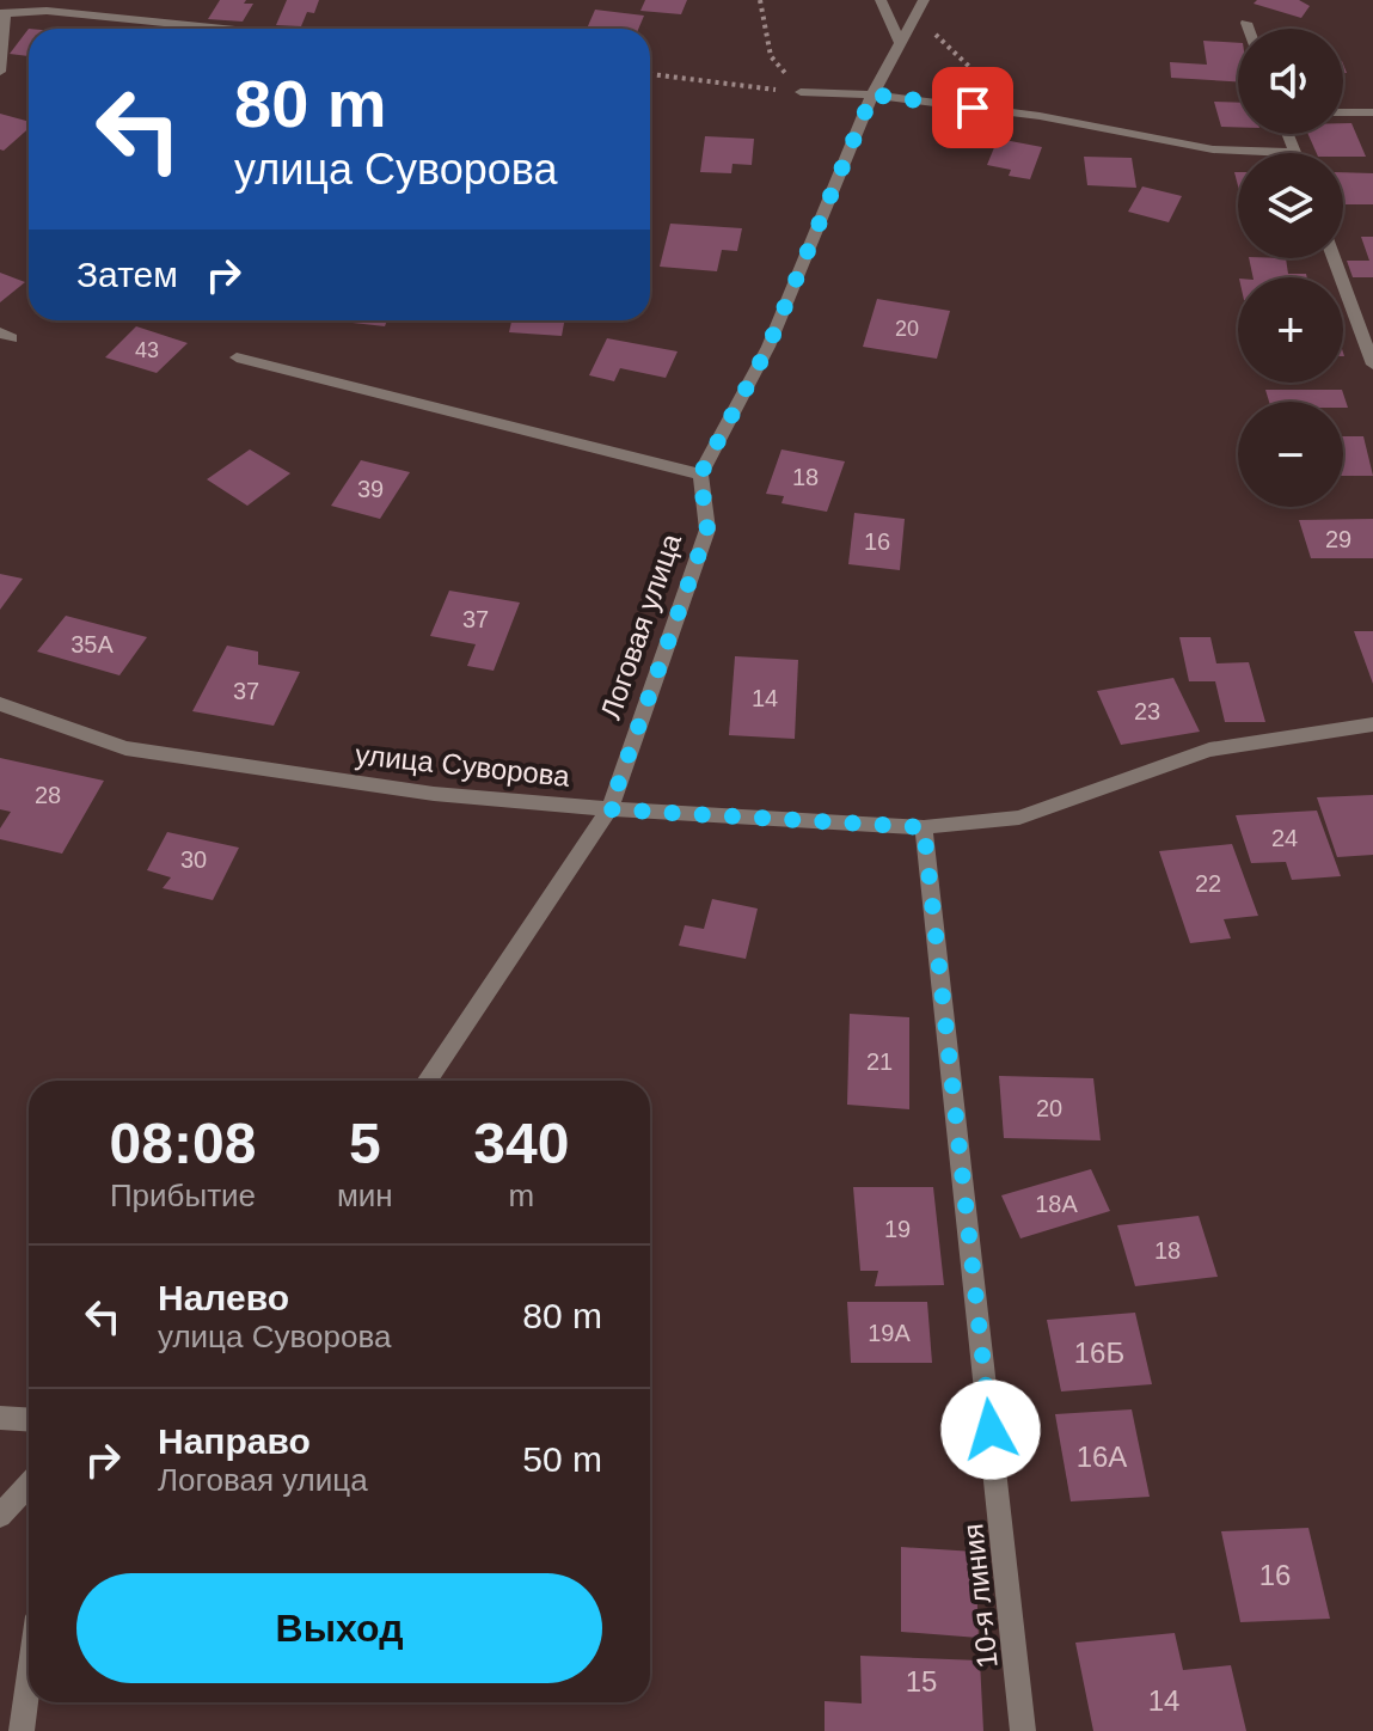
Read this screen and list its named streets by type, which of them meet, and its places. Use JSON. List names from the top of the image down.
{
  "streets": {
    "street": ["Логовая улица", "улица Суворова", "10-я линия"]
  },
  "crossings": [
    ["Логовая улица", "улица Суворова"],
    ["улица Суворова", "10-я линия"]
  ],
  "house_numbers": [
    "20",
    "43",
    "18",
    "39",
    "29",
    "16",
    "37",
    "35А",
    "37",
    "14",
    "23",
    "28",
    "24",
    "30",
    "22",
    "21",
    "20",
    "18А",
    "19",
    "18",
    "19А",
    "16Б",
    "16А",
    "16",
    "15",
    "14"
  ],
  "page": {
    "map_buttons": ["+", "−"],
    "turn": ["80 m", "улица Суворова"],
    "then": "Затем",
    "eta": [
      "08:08",
      "Прибытие",
      "5",
      "мин",
      "340",
      "m"
    ],
    "list": [
      {
        "name": "Налево",
        "note": "улица Суворова",
        "value": "80 m"
      },
      {
        "name": "Направо",
        "note": "Логовая улица",
        "value": "50 m"
      }
    ],
    "buttons": "Выход"
  }
}
